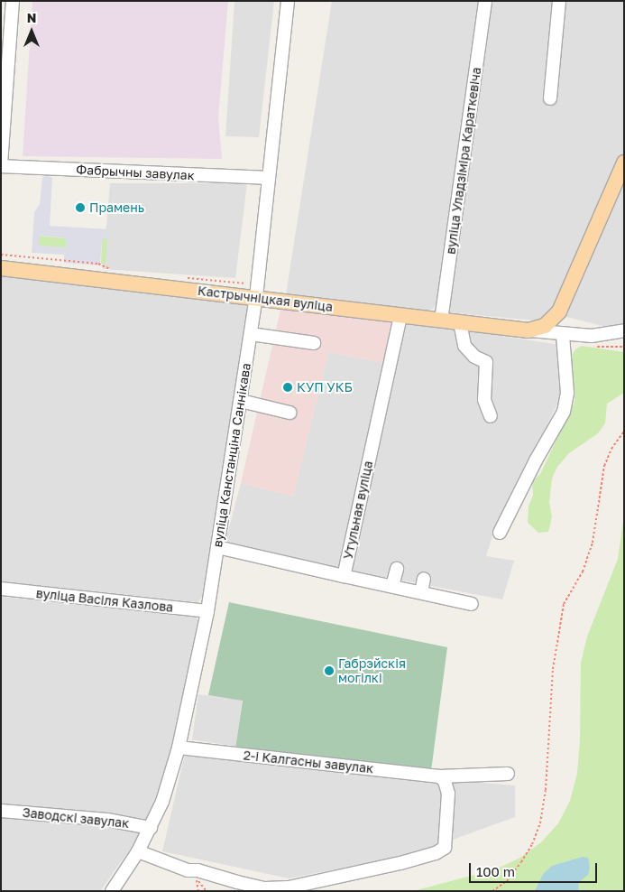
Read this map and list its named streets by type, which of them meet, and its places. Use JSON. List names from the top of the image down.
{
  "streets": {
    "main road": ["Кастрычніцкая вуліца"],
    "street": [
      "вуліца Уладзіміра Караткевіча",
      "Фабрычны завулак",
      "вуліца Канстанціна Саннікава",
      "Утульная вуліца",
      "вуліца Васіля Казлова",
      "2-і Калгасны завулак",
      "Заводскі завулак"
    ]
  },
  "crossings": [
    ["вуліца Уладзіміра Караткевіча", "Кастрычніцкая вуліца"],
    ["Фабрычны завулак", "вуліца Канстанціна Саннікава"],
    ["Кастрычніцкая вуліца", "вуліца Канстанціна Саннікава"],
    ["Кастрычніцкая вуліца", "Утульная вуліца"],
    ["вуліца Канстанціна Саннікава", "вуліца Васіля Казлова"],
    ["вуліца Канстанціна Саннікава", "2-і Калгасны завулак"],
    ["вуліца Канстанціна Саннікава", "Заводскі завулак"]
  ],
  "places": ["Прамень", "КУП УКБ", "Габрэйскія могілкі"],
  "scale_bar": "100 m",
  "north": "top"
}
